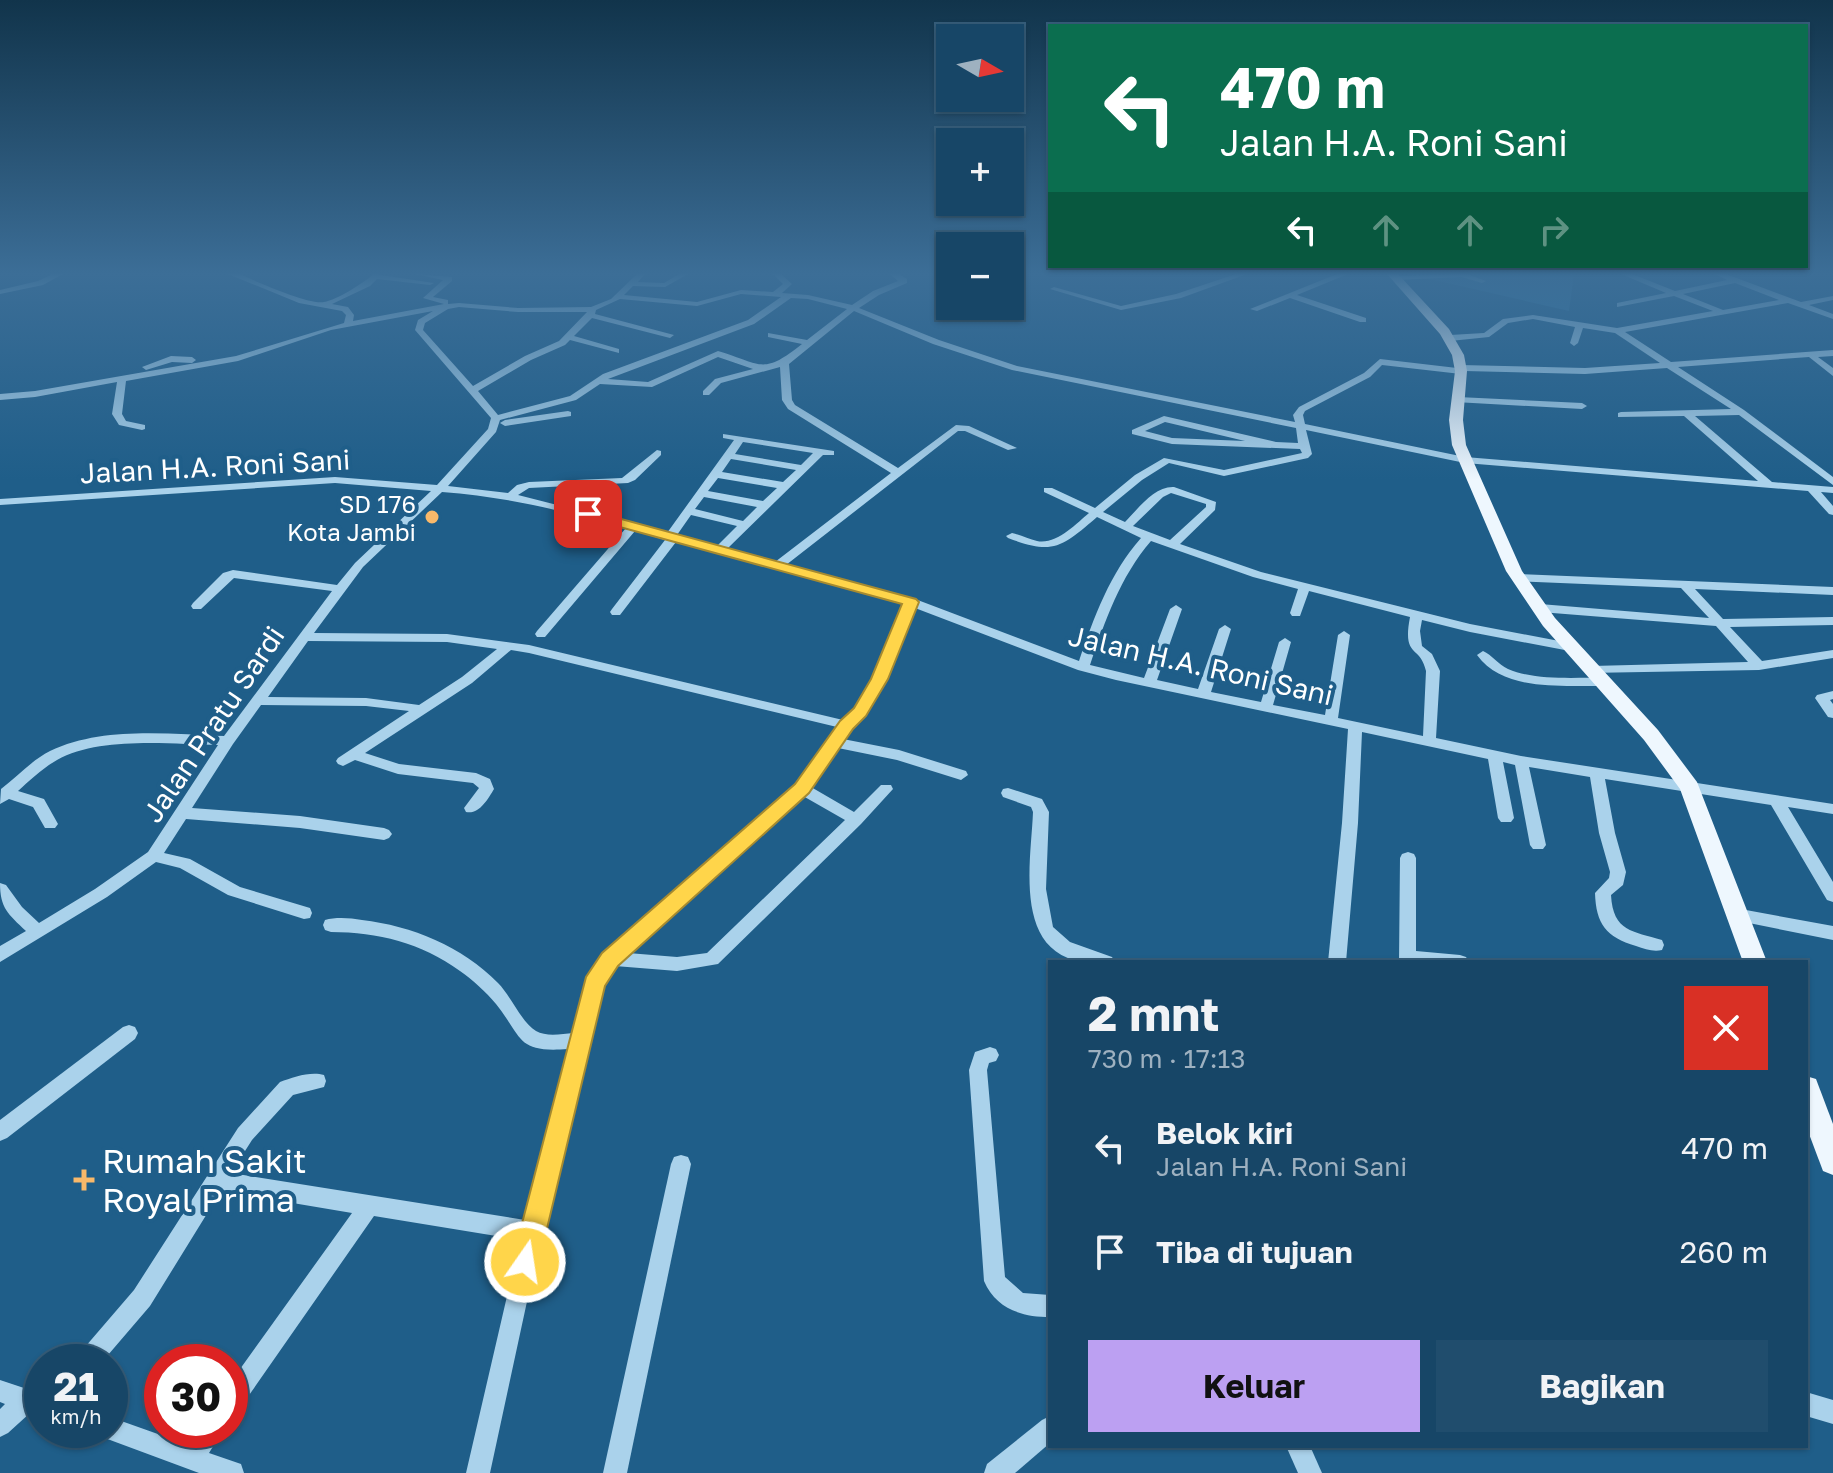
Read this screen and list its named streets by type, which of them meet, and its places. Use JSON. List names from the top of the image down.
{
  "streets": {
    "street": ["Jalan H.A. Roni Sani", "Jalan Pratu Sardi"]
  },
  "crossings": [
    ["Jalan H.A. Roni Sani", "Jalan Pratu Sardi"]
  ],
  "places": {
    "other": ["SD 176 Kota Jambi"],
    "health": ["Rumah Sakit Royal Prima"]
  },
  "north": "right",
  "page": {
    "map_buttons": ["+", "−"],
    "turn": ["470 m", "Jalan H.A. Roni Sani"],
    "heading": ["2 mnt", "730 m · 17:13"],
    "list": [
      {
        "name": "Belok kiri",
        "note": "Jalan H.A. Roni Sani",
        "value": "470 m"
      },
      {
        "name": "Tiba di tujuan",
        "value": "260 m"
      }
    ],
    "buttons": ["Keluar", "Bagikan"],
    "speed": "21 km/h",
    "limit": "30"
  }
}
